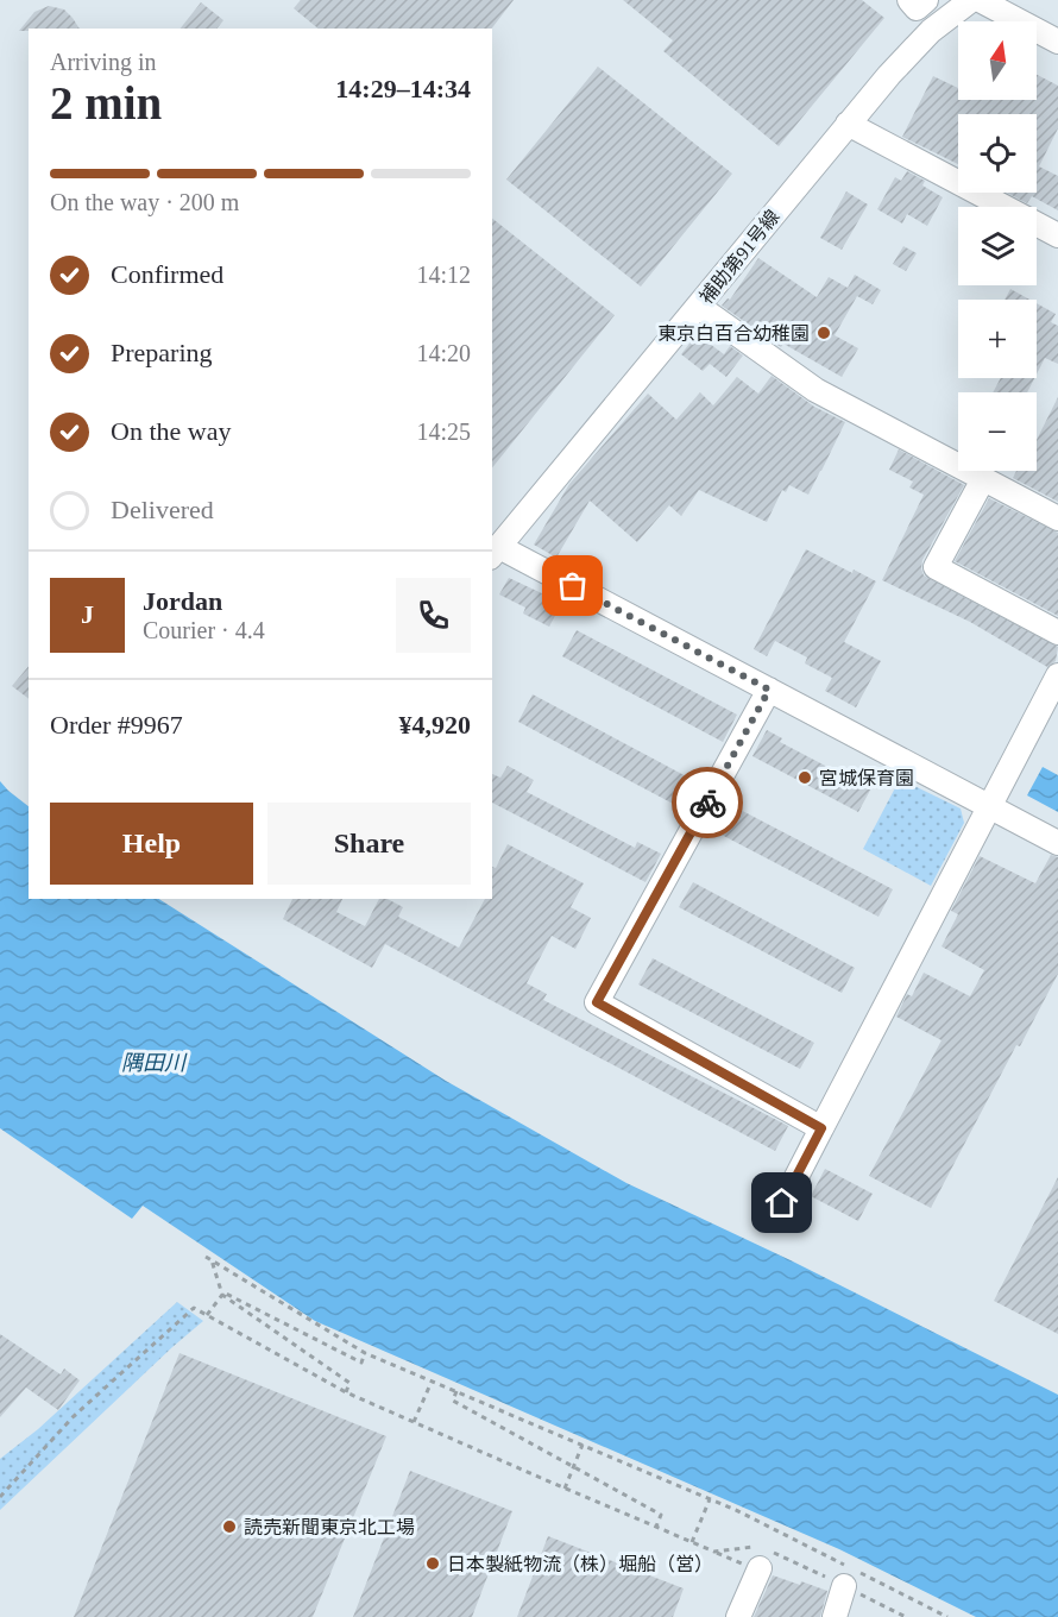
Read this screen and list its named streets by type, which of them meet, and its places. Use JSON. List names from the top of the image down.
{
  "streets": {
    "street": ["補助第91号線"]
  },
  "water": ["隅田川"],
  "places": [
    "東京白百合幼稚園",
    "宮城保育園",
    "読売新聞東京北工場",
    "日本製紙物流（株）堀船（営）"
  ],
  "north": "top",
  "page": {
    "map_buttons": ["+", "−"],
    "heading": ["2 min", "Arriving in", "14:29–14:34"],
    "panel": [
      "Jordan",
      "Courier · 4.4",
      "Order #9967",
      "¥4,920"
    ],
    "bar": "On the way · 200 m",
    "list": [
      ["Confirmed", "14:12"],
      ["Preparing", "14:20"],
      ["On the way", "14:25"],
      "Delivered"
    ],
    "round": "J",
    "buttons": ["Help", "Share"]
  }
}
